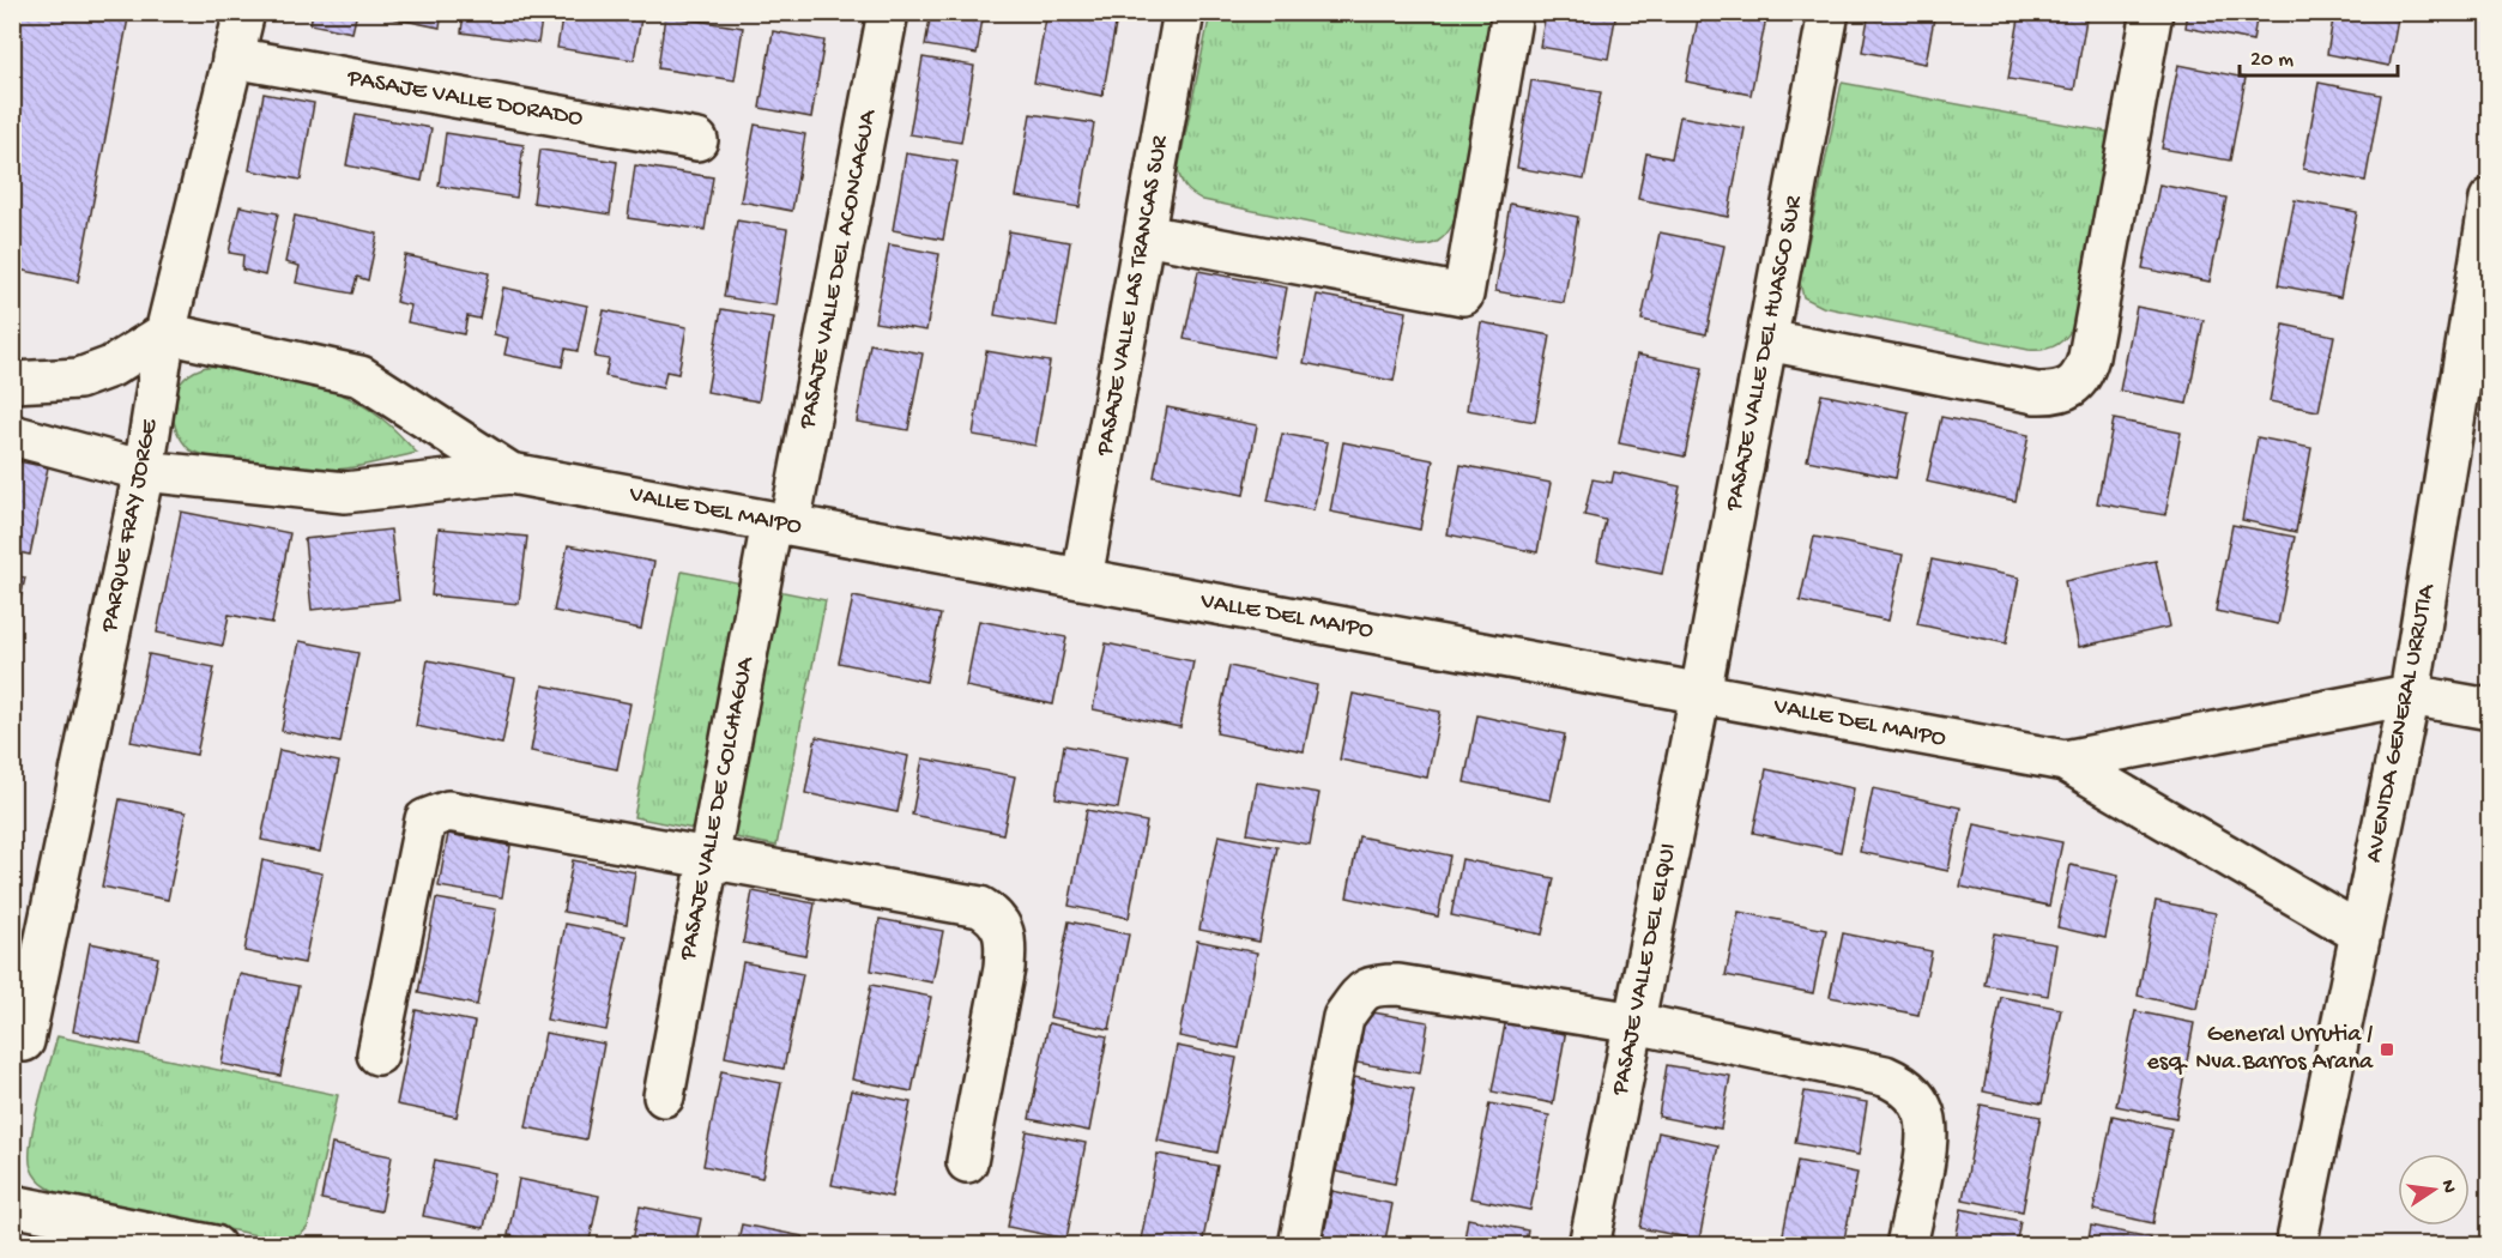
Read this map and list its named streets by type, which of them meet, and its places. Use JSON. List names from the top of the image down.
{
  "streets": {
    "street": [
      "PASAJE VALLE DORADO",
      "PASAJE VALLE DEL ACONCAGUA",
      "PASAJE VALLE LAS TRANCAS SUR",
      "PASAJE VALLE DEL HUASCO SUR",
      "VALLE DEL MAIPO",
      "PARQUE FRAY JORGE",
      "AVENIDA GENERAL URRUTIA",
      "PASAJE VALLE DE COLCHAGUA",
      "PASAJE VALLE DEL ELQUI"
    ]
  },
  "crossings": [
    ["PASAJE VALLE DORADO", "PARQUE FRAY JORGE"],
    ["PASAJE VALLE DEL ACONCAGUA", "VALLE DEL MAIPO"],
    ["PASAJE VALLE DEL ACONCAGUA", "PASAJE VALLE DE COLCHAGUA"],
    ["PASAJE VALLE LAS TRANCAS SUR", "VALLE DEL MAIPO"],
    ["PASAJE VALLE DEL HUASCO SUR", "VALLE DEL MAIPO"],
    ["PASAJE VALLE DEL HUASCO SUR", "PASAJE VALLE DEL ELQUI"],
    ["VALLE DEL MAIPO", "PARQUE FRAY JORGE"],
    ["VALLE DEL MAIPO", "AVENIDA GENERAL URRUTIA"],
    ["VALLE DEL MAIPO", "PASAJE VALLE DE COLCHAGUA"],
    ["VALLE DEL MAIPO", "PASAJE VALLE DEL ELQUI"]
  ],
  "places": {
    "transit": ["General Urrutia / esq. Nva.Barros Arana"]
  },
  "scale_bar": "20 m",
  "north": "right"
}
